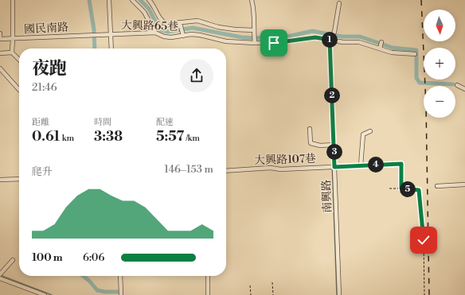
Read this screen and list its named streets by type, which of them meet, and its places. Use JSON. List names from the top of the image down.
{
  "streets": {
    "street": [
      "大興路65巷",
      "國民南路",
      "大興路107巷",
      "南興路"
    ]
  },
  "crossings": [
    ["大興路65巷", "國民南路"],
    ["大興路65巷", "南興路"],
    ["大興路107巷", "南興路"]
  ],
  "north": "bottom",
  "page": {
    "map_buttons": ["+", "−"],
    "pins": [
      "1",
      "2",
      "3",
      "4",
      "5"
    ],
    "heading": ["夜跑", "21:46"],
    "stats": [
      ["距離", "0.61 km"],
      ["時間", "3:38"],
      ["配速", "5:57 /km"]
    ],
    "chart": ["爬升", "146–153 m"],
    "list": [
      {
        "name": "100 m",
        "note": "6:06"
      }
    ]
  }
}
